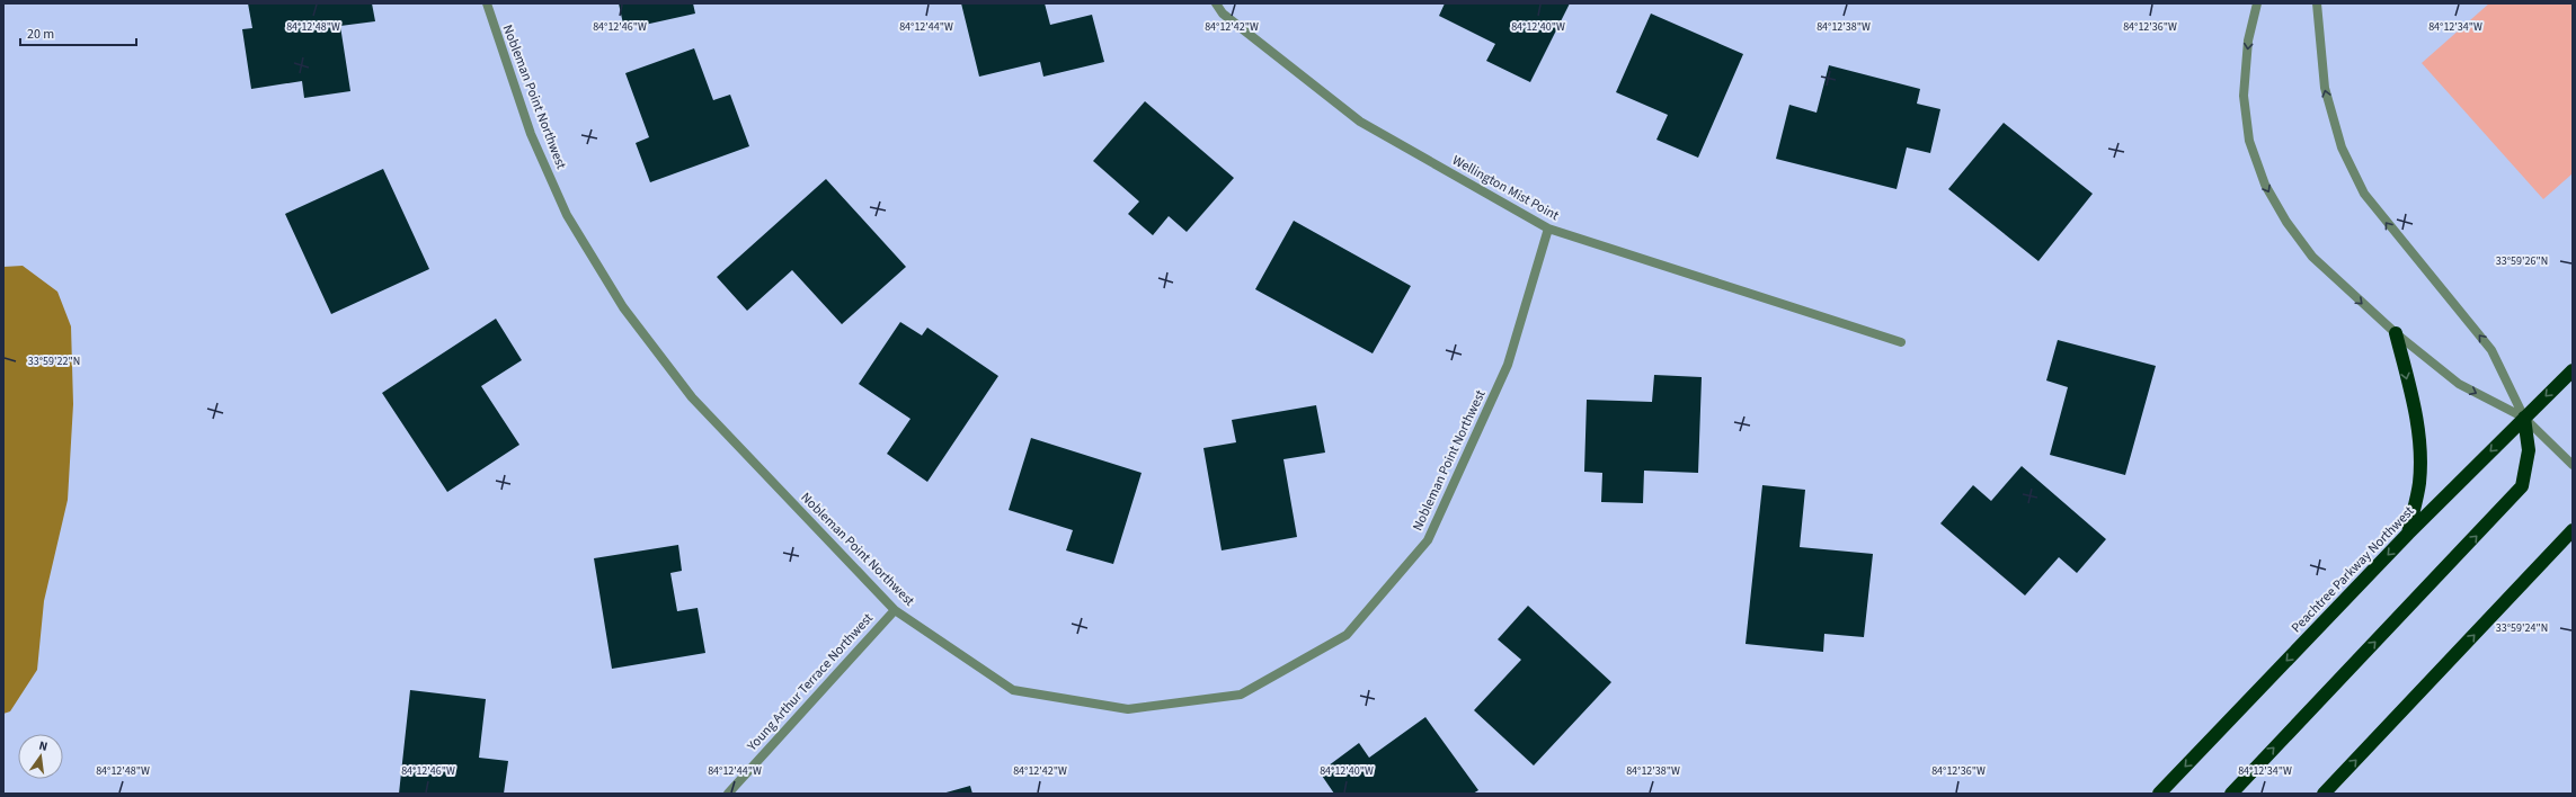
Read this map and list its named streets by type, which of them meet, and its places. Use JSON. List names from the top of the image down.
{
  "streets": {
    "highway": ["Peachtree Parkway Northwest"],
    "street": ["Nobleman Point Northwest", "Wellington Mist Point", "Young Arthur Terrace Northwest"]
  },
  "crossings": [
    ["Nobleman Point Northwest", "Wellington Mist Point"],
    ["Nobleman Point Northwest", "Young Arthur Terrace Northwest"]
  ],
  "scale_bar": "20 m",
  "north": "top",
  "coordinates": [
    "84°12'48\"W",
    "84°12'46\"W",
    "84°12'42\"W",
    "84°12'36\"W",
    "84°12'44\"W",
    "84°12'40\"W",
    "84°12'38\"W",
    "84°12'34\"W",
    "33°59'26\"N",
    "33°59'22\"N",
    "33°59'24\"N"
  ]
}
